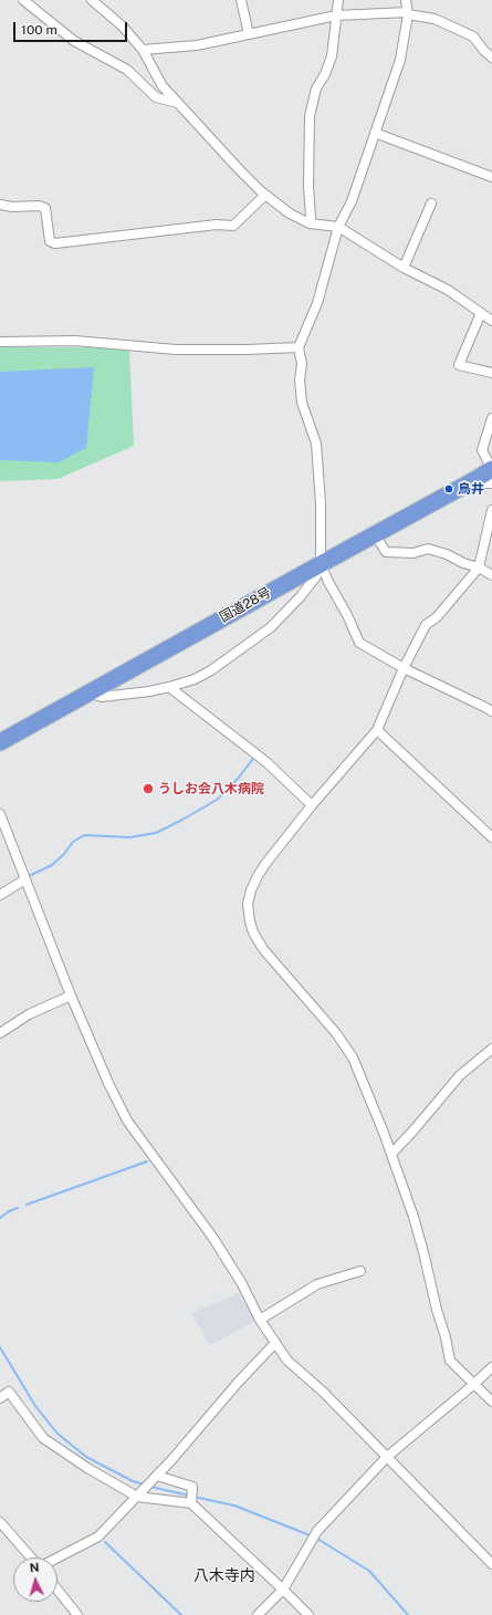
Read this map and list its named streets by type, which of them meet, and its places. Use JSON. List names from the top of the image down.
{
  "streets": {
    "highway": ["国道28号"]
  },
  "districts": ["八木寺内"],
  "places": ["鳥井", "うしお会八木病院"],
  "scale_bar": "100 m",
  "north": "top"
}
